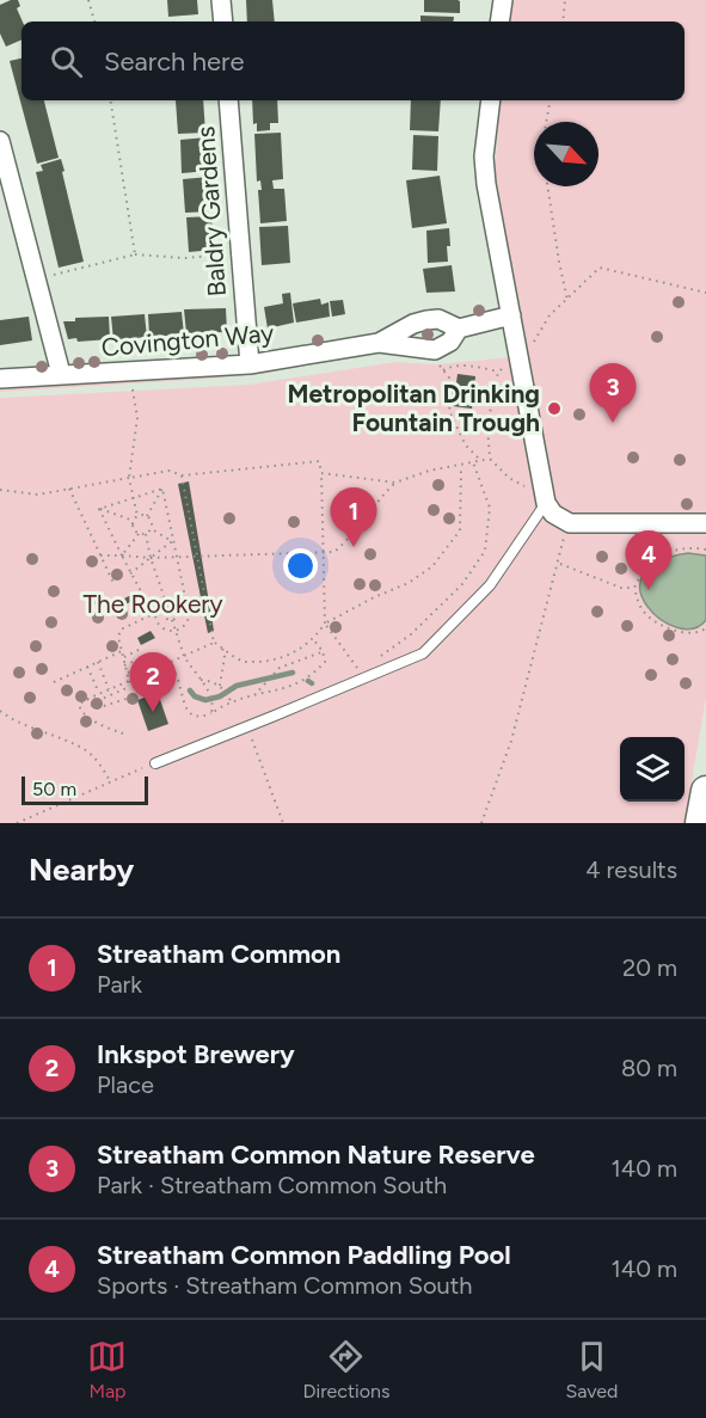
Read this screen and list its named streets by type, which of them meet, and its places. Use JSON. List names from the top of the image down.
{
  "streets": {
    "street": ["Baldry Gardens", "Covington Way"]
  },
  "crossings": [
    ["Baldry Gardens", "Covington Way"]
  ],
  "parks": ["The Rookery"],
  "places": ["Metropolitan Drinking Fountain Trough"],
  "scale_bar": "50 m",
  "north": "bottom right",
  "page": {
    "search": "Search here",
    "pins": [
      "3",
      "1",
      "4",
      "2"
    ],
    "scale": "50 m",
    "heading": ["Nearby", "4 results"],
    "list": [
      {
        "mark": "1",
        "name": "Streatham Common",
        "note": "Park",
        "value": "20 m"
      },
      {
        "mark": "2",
        "name": "Inkspot Brewery",
        "note": "Place",
        "value": "80 m"
      },
      {
        "mark": "3",
        "name": "Streatham Common Nature Reserve",
        "note": "Park · Streatham Common South",
        "value": "140 m"
      },
      {
        "mark": "4",
        "name": "Streatham Common Paddling Pool",
        "note": "Sports · Streatham Common South",
        "value": "140 m"
      }
    ],
    "nav": ["Map", "Directions", "Saved"]
  }
}
